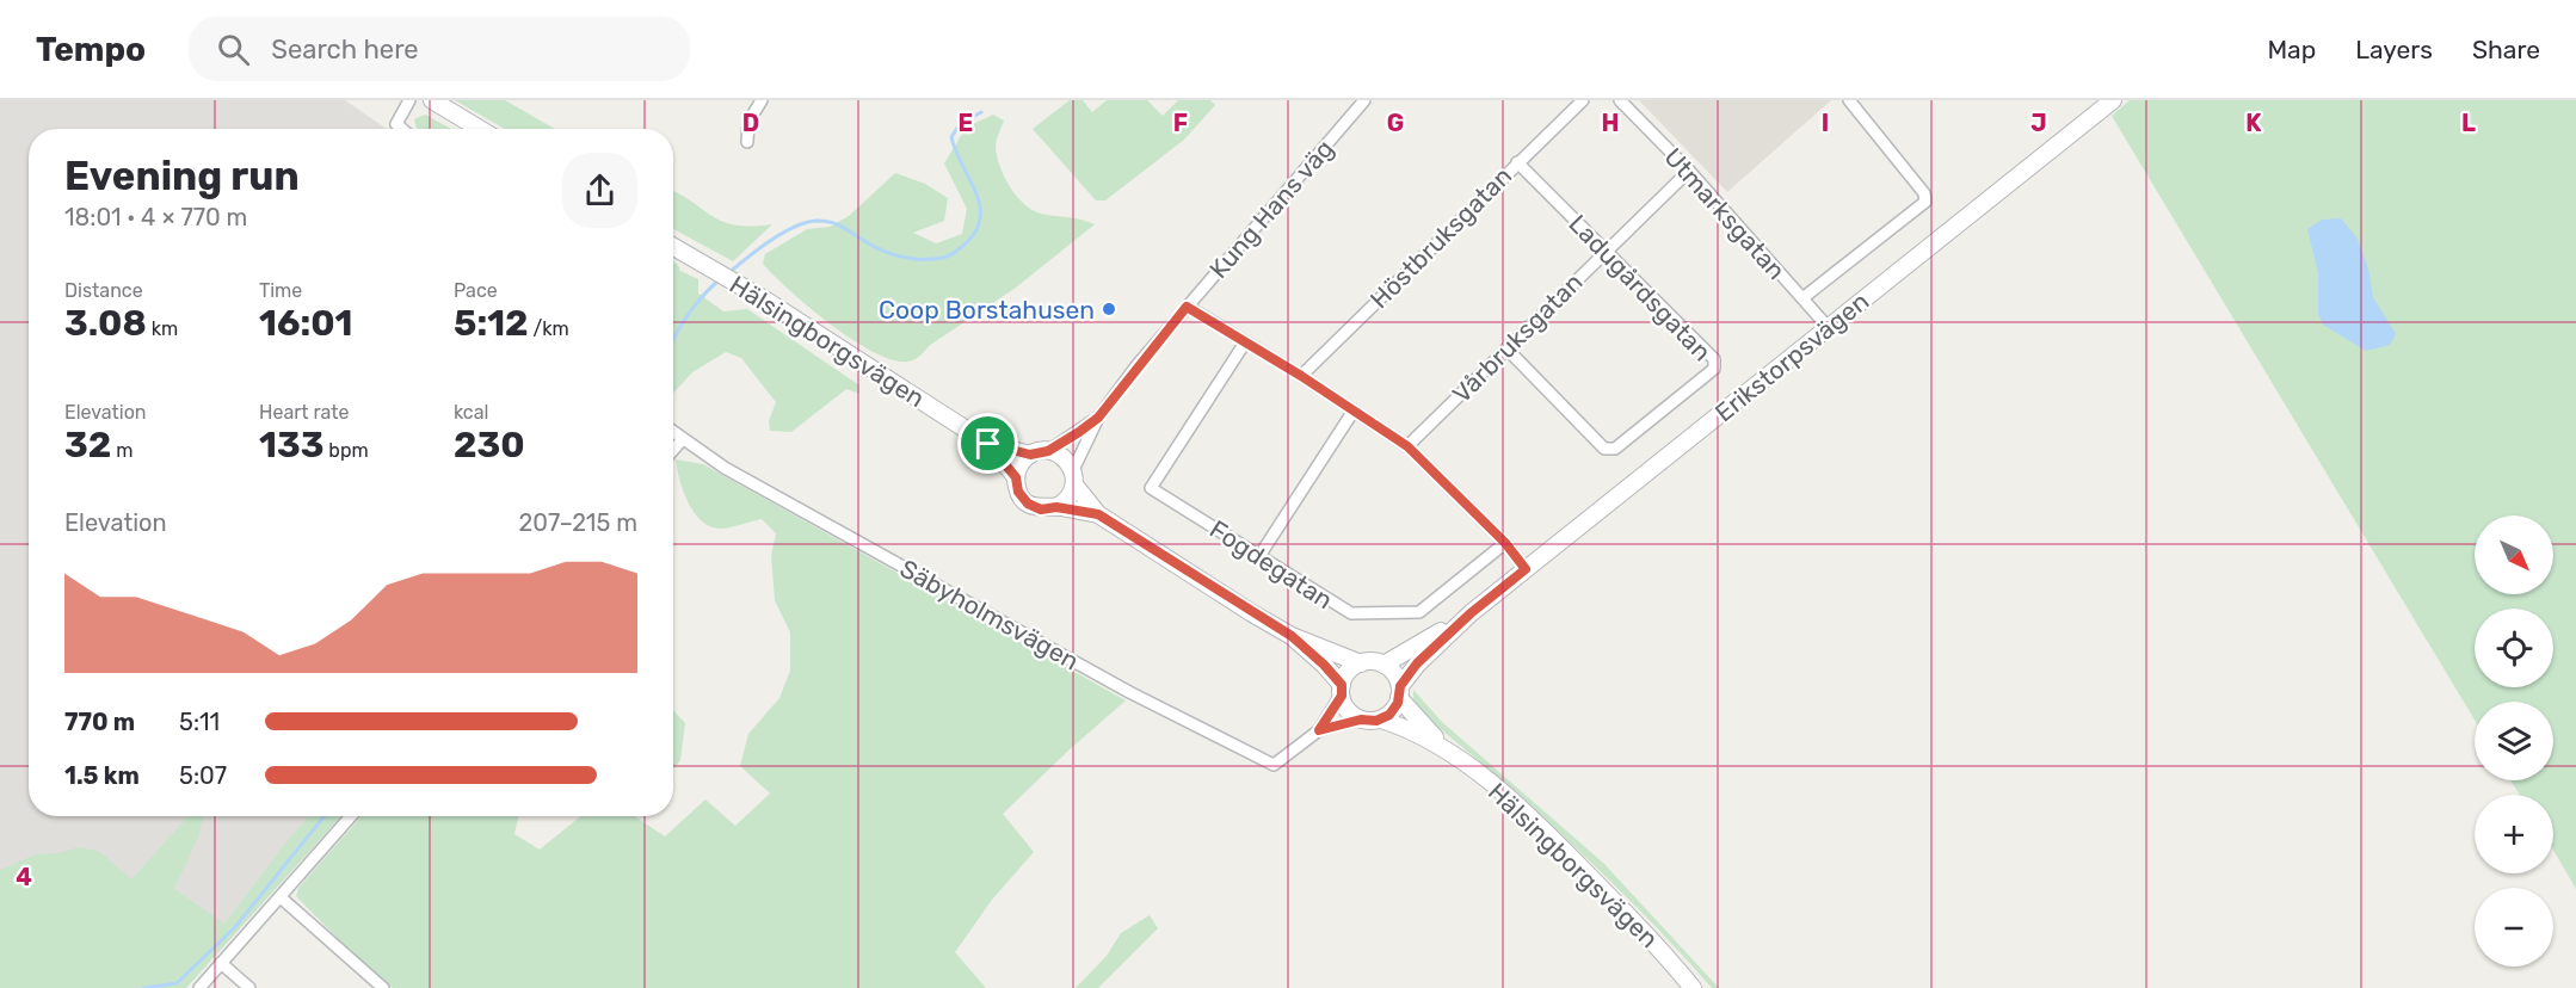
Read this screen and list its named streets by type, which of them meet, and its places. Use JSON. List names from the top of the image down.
{
  "streets": {
    "main road": ["Hälsingborgsvägen", "Erikstorpsvägen"],
    "street": [
      "Kung Hans väg",
      "Utmarksgatan",
      "Höstbruksgatan",
      "Ladugårdsgatan",
      "Vårbruksgatan",
      "Fogdegatan",
      "Säbyholmsvägen"
    ]
  },
  "crossings": [
    ["Kung Hans väg", "Hälsingborgsvägen"],
    ["Utmarksgatan", "Vårbruksgatan"],
    ["Utmarksgatan", "Erikstorpsvägen"],
    ["Höstbruksgatan", "Ladugårdsgatan"],
    ["Ladugårdsgatan", "Vårbruksgatan"],
    ["Hälsingborgsvägen", "Erikstorpsvägen"],
    ["Hälsingborgsvägen", "Säbyholmsvägen"],
    ["Erikstorpsvägen", "Säbyholmsvägen"]
  ],
  "places": ["Coop Borstahusen"],
  "north": "bottom right",
  "page": {
    "header": "Tempo",
    "search": "Search here",
    "nav": ["Map", "Layers", "Share"],
    "heading": ["Evening run", "18:01 · 4 × 770 m"],
    "stats": [
      ["Distance", "3.08 km"],
      ["Time", "16:01"],
      ["Pace", "5:12 /km"],
      ["Elevation", "32 m"],
      ["Heart rate", "133 bpm"],
      ["kcal", "230"]
    ],
    "chart": ["Elevation", "207–215 m"],
    "map_buttons": ["+", "−"],
    "list": [
      {
        "name": "770 m",
        "note": "5:11"
      },
      {
        "name": "1.5 km",
        "note": "5:07"
      }
    ]
  },
  "grid": {
    "columns": [
      "D",
      "E",
      "F",
      "G",
      "H",
      "I",
      "J",
      "K",
      "L"
    ],
    "rows": ["4"]
  }
}
